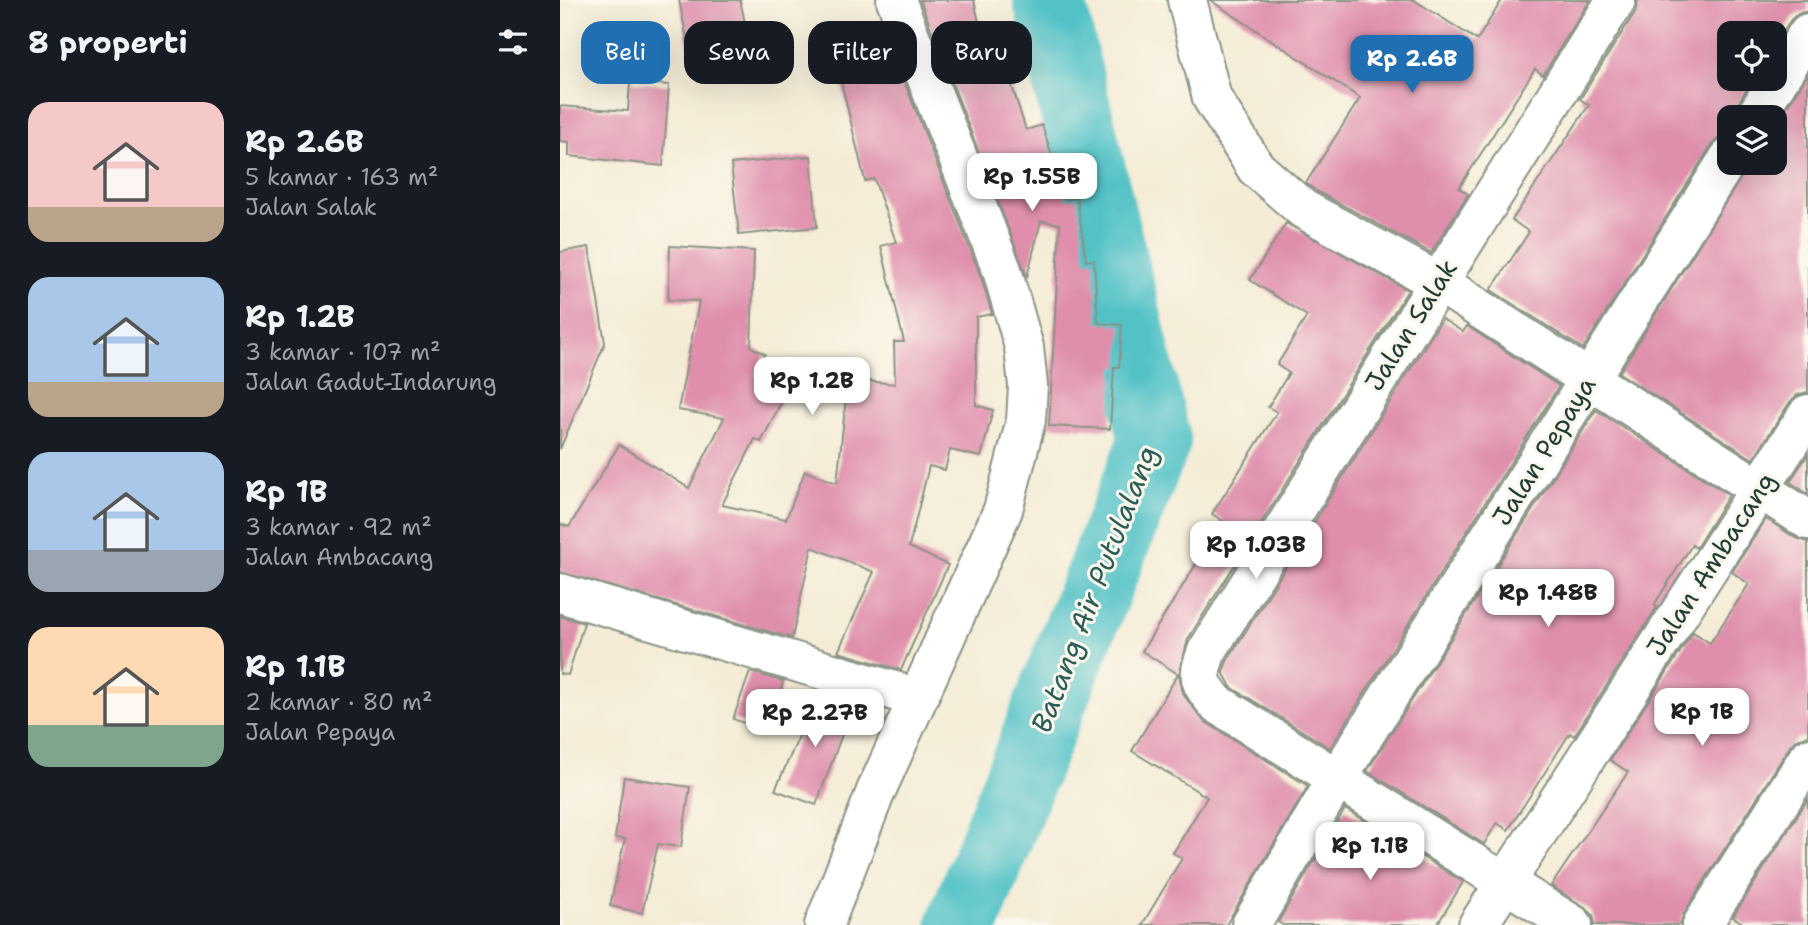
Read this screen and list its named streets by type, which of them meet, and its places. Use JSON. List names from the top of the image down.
{
  "streets": {
    "street": ["Jalan Salak", "Jalan Pepaya", "Jalan Ambacang"]
  },
  "crossings": [
    ["Jalan Salak", "Jalan Pepaya"]
  ],
  "water": ["Batang Air Putulalang"],
  "page": {
    "heading": "8 properti",
    "chip": [
      "Beli",
      "Sewa",
      "Filter",
      "Baru"
    ],
    "price": [
      "Rp 2.6B",
      "Rp 1.55B",
      "Rp 1.2B",
      "Rp 1.03B",
      "Rp 1.48B",
      "Rp 1B",
      "Rp 2.27B",
      "Rp 1.1B"
    ],
    "list": [
      {
        "name": "Rp 2.6B",
        "note": "5 kamar · 163 m² · Jalan Salak"
      },
      {
        "name": "Rp 1.2B",
        "note": "3 kamar · 107 m² · Jalan Gadut-Indarung"
      },
      {
        "name": "Rp 1B",
        "note": "3 kamar · 92 m² · Jalan Ambacang"
      },
      {
        "name": "Rp 1.1B",
        "note": "2 kamar · 80 m² · Jalan Pepaya"
      }
    ]
  }
}
